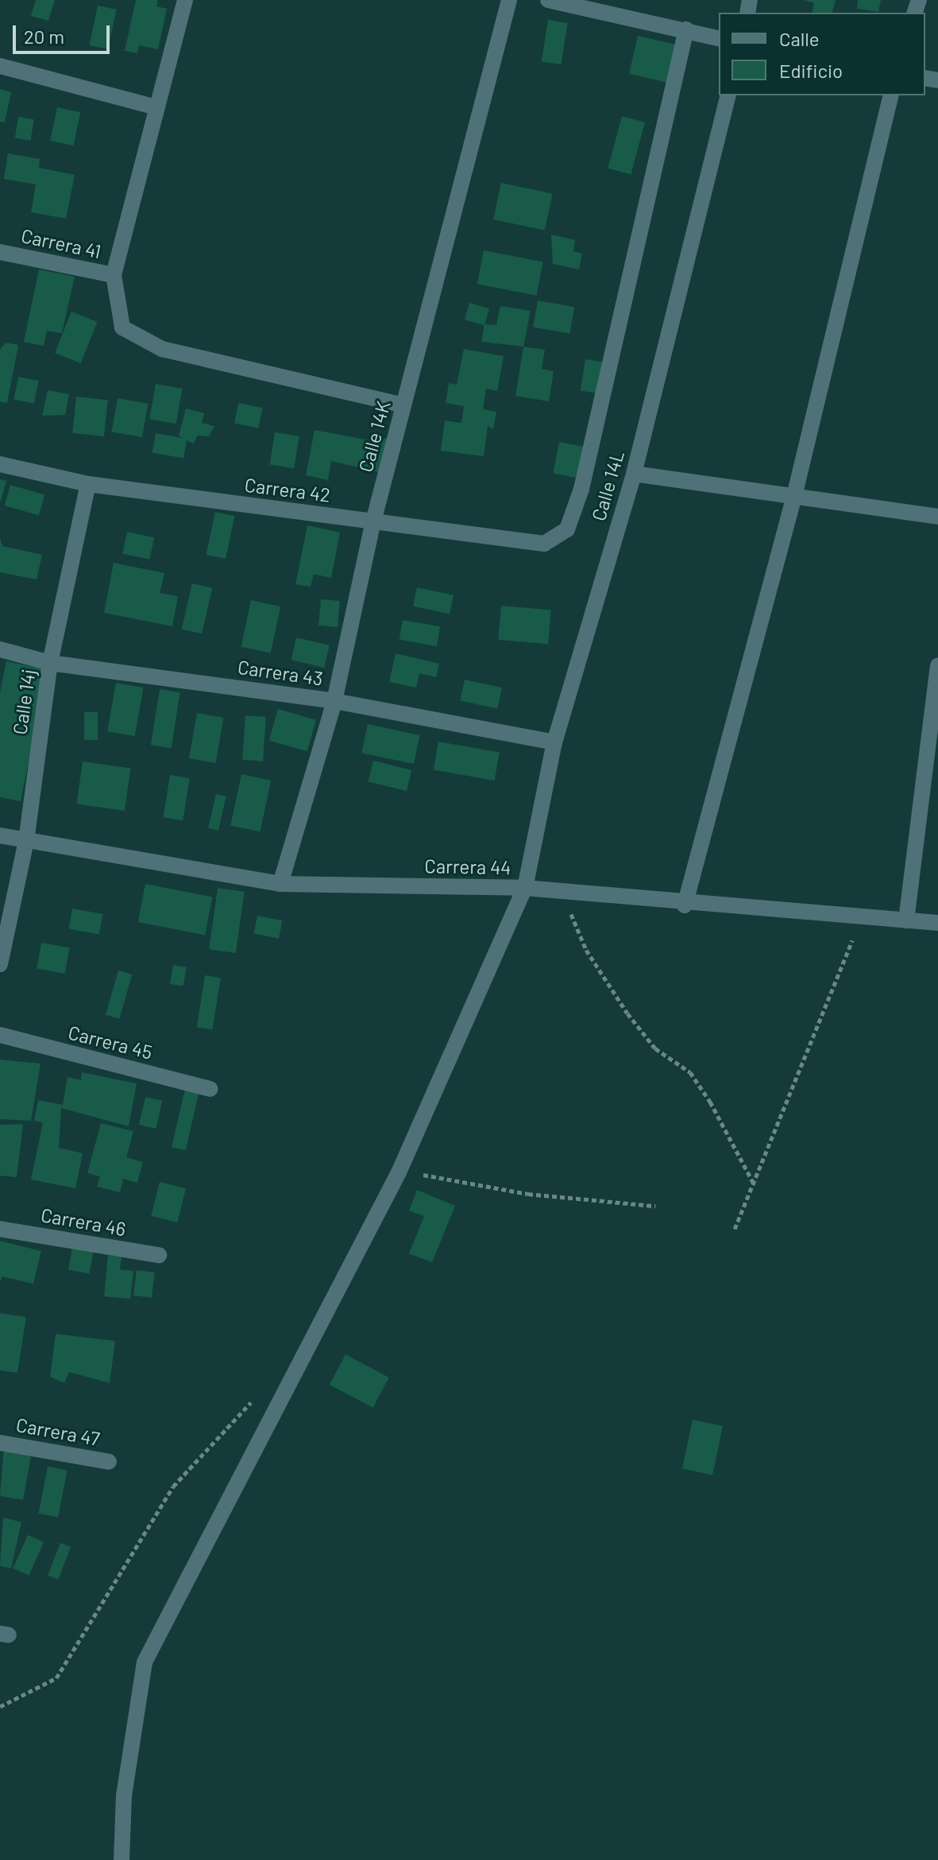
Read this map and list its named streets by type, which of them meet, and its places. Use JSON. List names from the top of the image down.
{
  "streets": {
    "street": [
      "Carrera 41",
      "Calle 14K",
      "Calle 14L",
      "Carrera 42",
      "Carrera 43",
      "Calle 14j",
      "Carrera 44",
      "Carrera 45",
      "Carrera 46",
      "Carrera 47"
    ]
  },
  "crossings": [
    ["Calle 14K", "Carrera 42"],
    ["Calle 14K", "Carrera 43"],
    ["Calle 14K", "Carrera 44"],
    ["Calle 14L", "Carrera 43"],
    ["Calle 14L", "Carrera 44"],
    ["Carrera 42", "Calle 14j"],
    ["Carrera 43", "Calle 14j"],
    ["Calle 14j", "Carrera 44"]
  ],
  "legend": ["Calle", "Edificio"],
  "scale_bar": "20 m"
}
